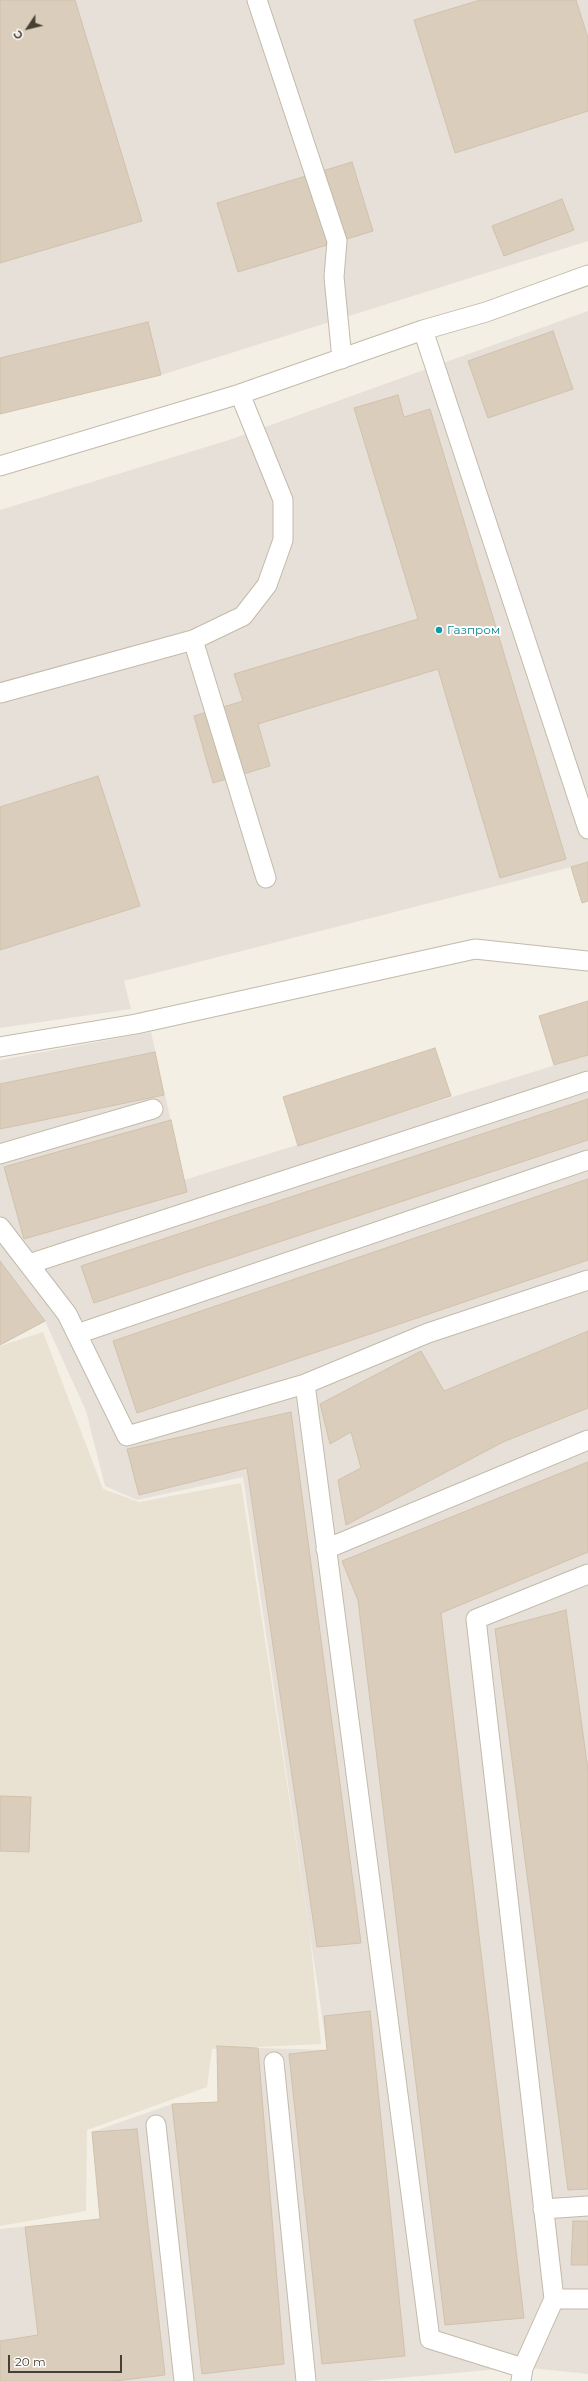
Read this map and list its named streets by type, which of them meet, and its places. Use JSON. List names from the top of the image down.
{
  "places": ["Газпром"],
  "scale_bar": "20 m",
  "north": "bottom left"
}
